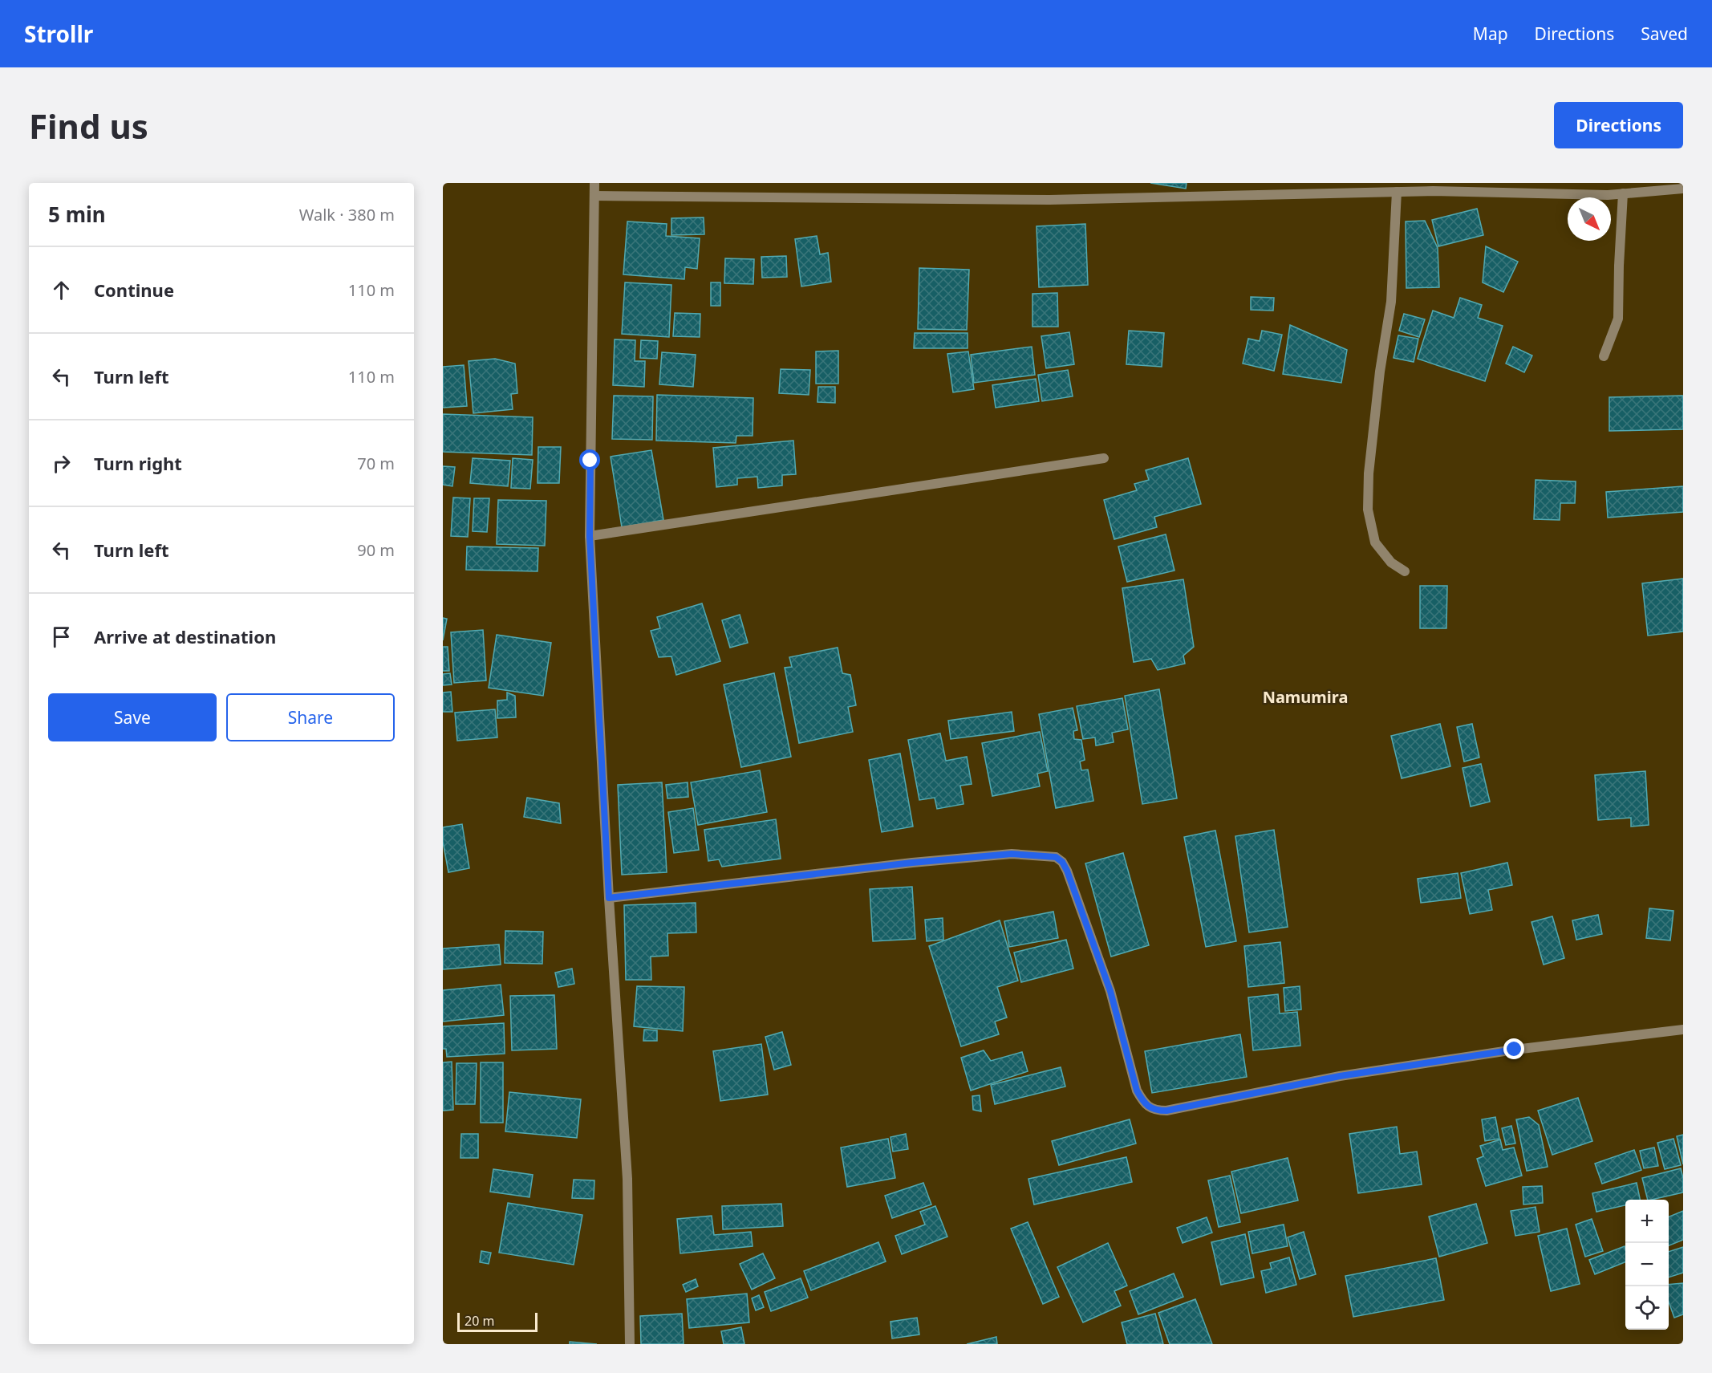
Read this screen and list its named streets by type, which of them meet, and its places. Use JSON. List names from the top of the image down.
{
  "districts": ["Namumira"],
  "scale_bar": "20 m",
  "north": "bottom right",
  "page": {
    "header": "Strollr",
    "nav": ["Map", "Directions", "Saved"],
    "buttons": [
      "Directions",
      ["Save", "Share"]
    ],
    "title": "Find us",
    "heading": ["5 min", "Walk · 380 m"],
    "list": [
      ["Continue", "110 m"],
      ["Turn left", "110 m"],
      ["Turn right", "70 m"],
      ["Turn left", "90 m"],
      "Arrive at destination"
    ],
    "map_buttons": ["+", "−"],
    "scale": "20 m"
  }
}
